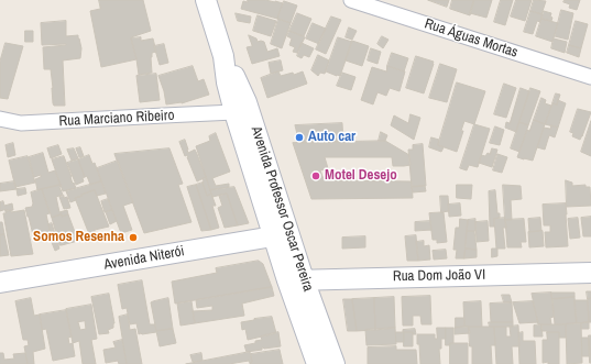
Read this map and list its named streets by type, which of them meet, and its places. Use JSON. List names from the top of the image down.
{
  "streets": {
    "main road": ["Avenida Professor Oscar Pereira", "Avenida Niterói", "Rua Dom João VI"],
    "street": ["Rua Águas Mortas", "Rua Marciano Ribeiro"]
  },
  "crossings": [
    ["Rua Marciano Ribeiro", "Avenida Professor Oscar Pereira"],
    ["Avenida Professor Oscar Pereira", "Avenida Niterói"],
    ["Avenida Professor Oscar Pereira", "Rua Dom João VI"]
  ],
  "places": ["Auto car", "Motel Desejo", "Somos Resenha"]
}
